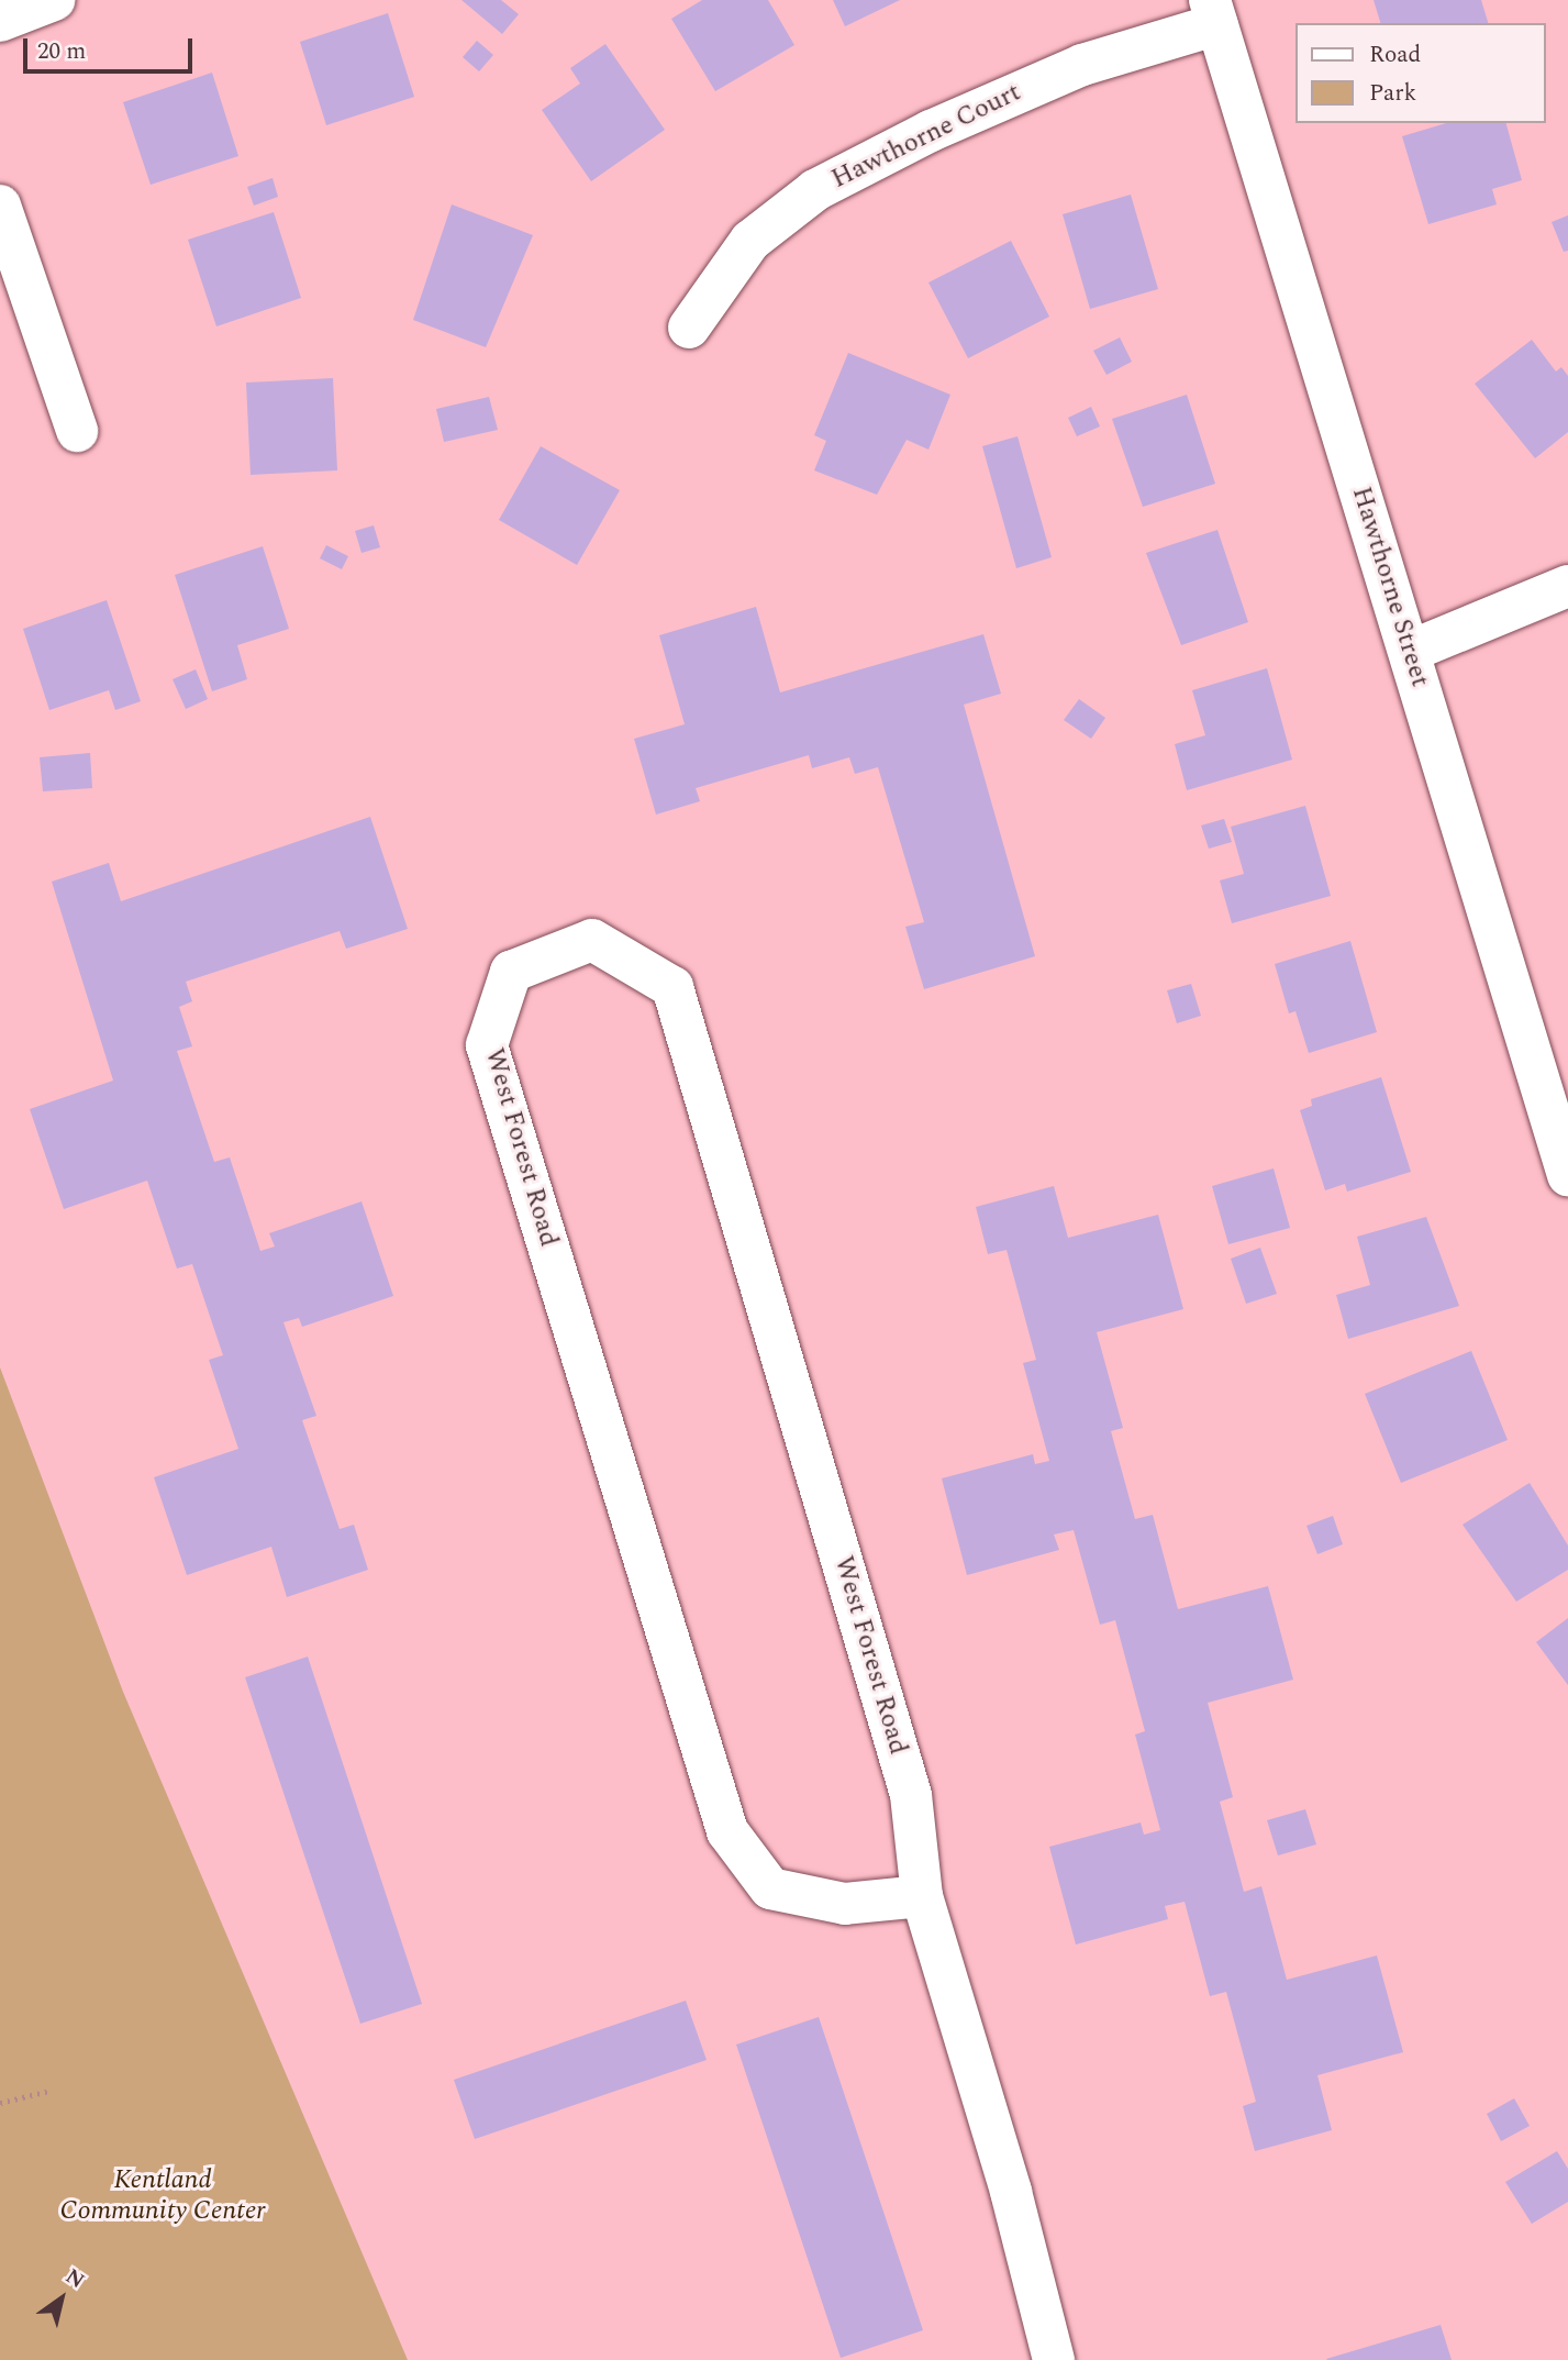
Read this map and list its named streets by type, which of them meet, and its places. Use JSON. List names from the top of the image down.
{
  "streets": {
    "street": ["Hawthorne Court", "Hawthorne Street", "West Forest Road"]
  },
  "crossings": [
    ["Hawthorne Court", "Hawthorne Street"]
  ],
  "parks": ["Kentland Community Center"],
  "legend": ["Road", "Park"],
  "scale_bar": "20 m",
  "north": "top right"
}
